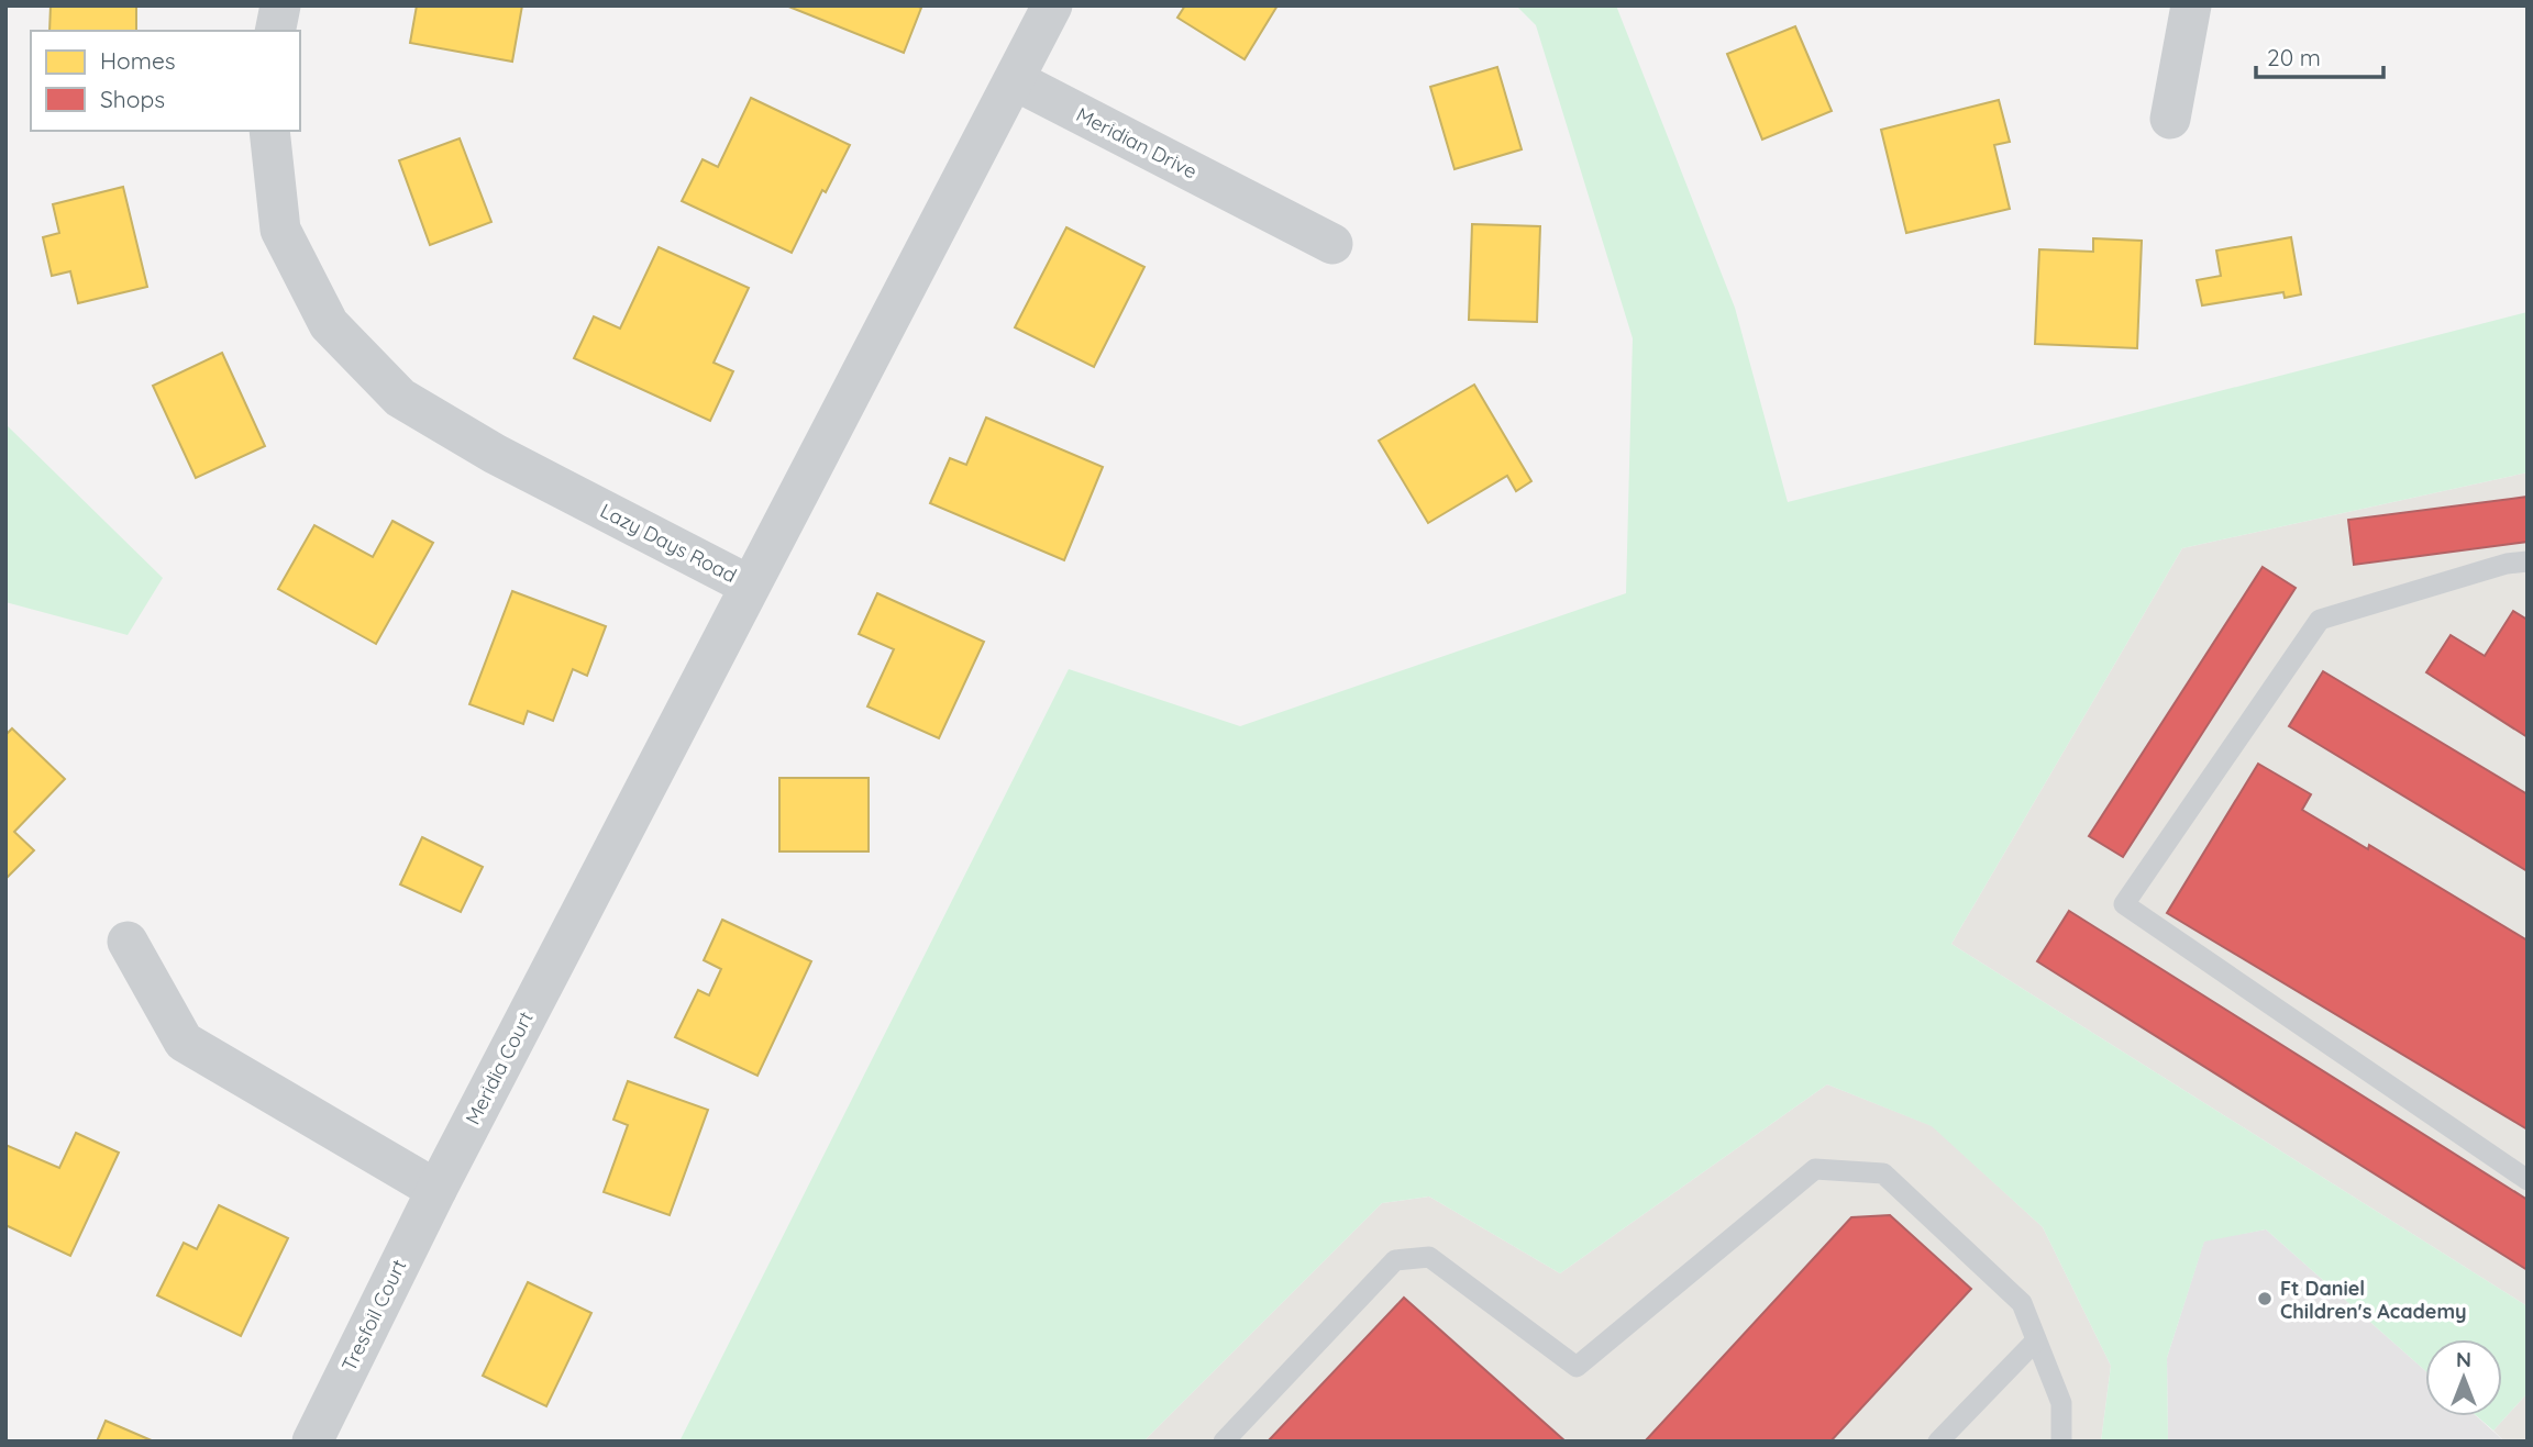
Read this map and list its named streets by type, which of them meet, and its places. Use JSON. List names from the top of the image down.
{
  "streets": {
    "street": [
      "Meridian Drive",
      "Lazy Days Road",
      "Meridia Court",
      "Tresfoil Court"
    ]
  },
  "crossings": [
    ["Meridian Drive", "Lazy Days Road"],
    ["Lazy Days Road", "Meridia Court"],
    ["Meridia Court", "Tresfoil Court"]
  ],
  "places": ["Ft Daniel Children's Academy"],
  "legend": ["Homes", "Shops"],
  "scale_bar": "20 m",
  "north": "top"
}
